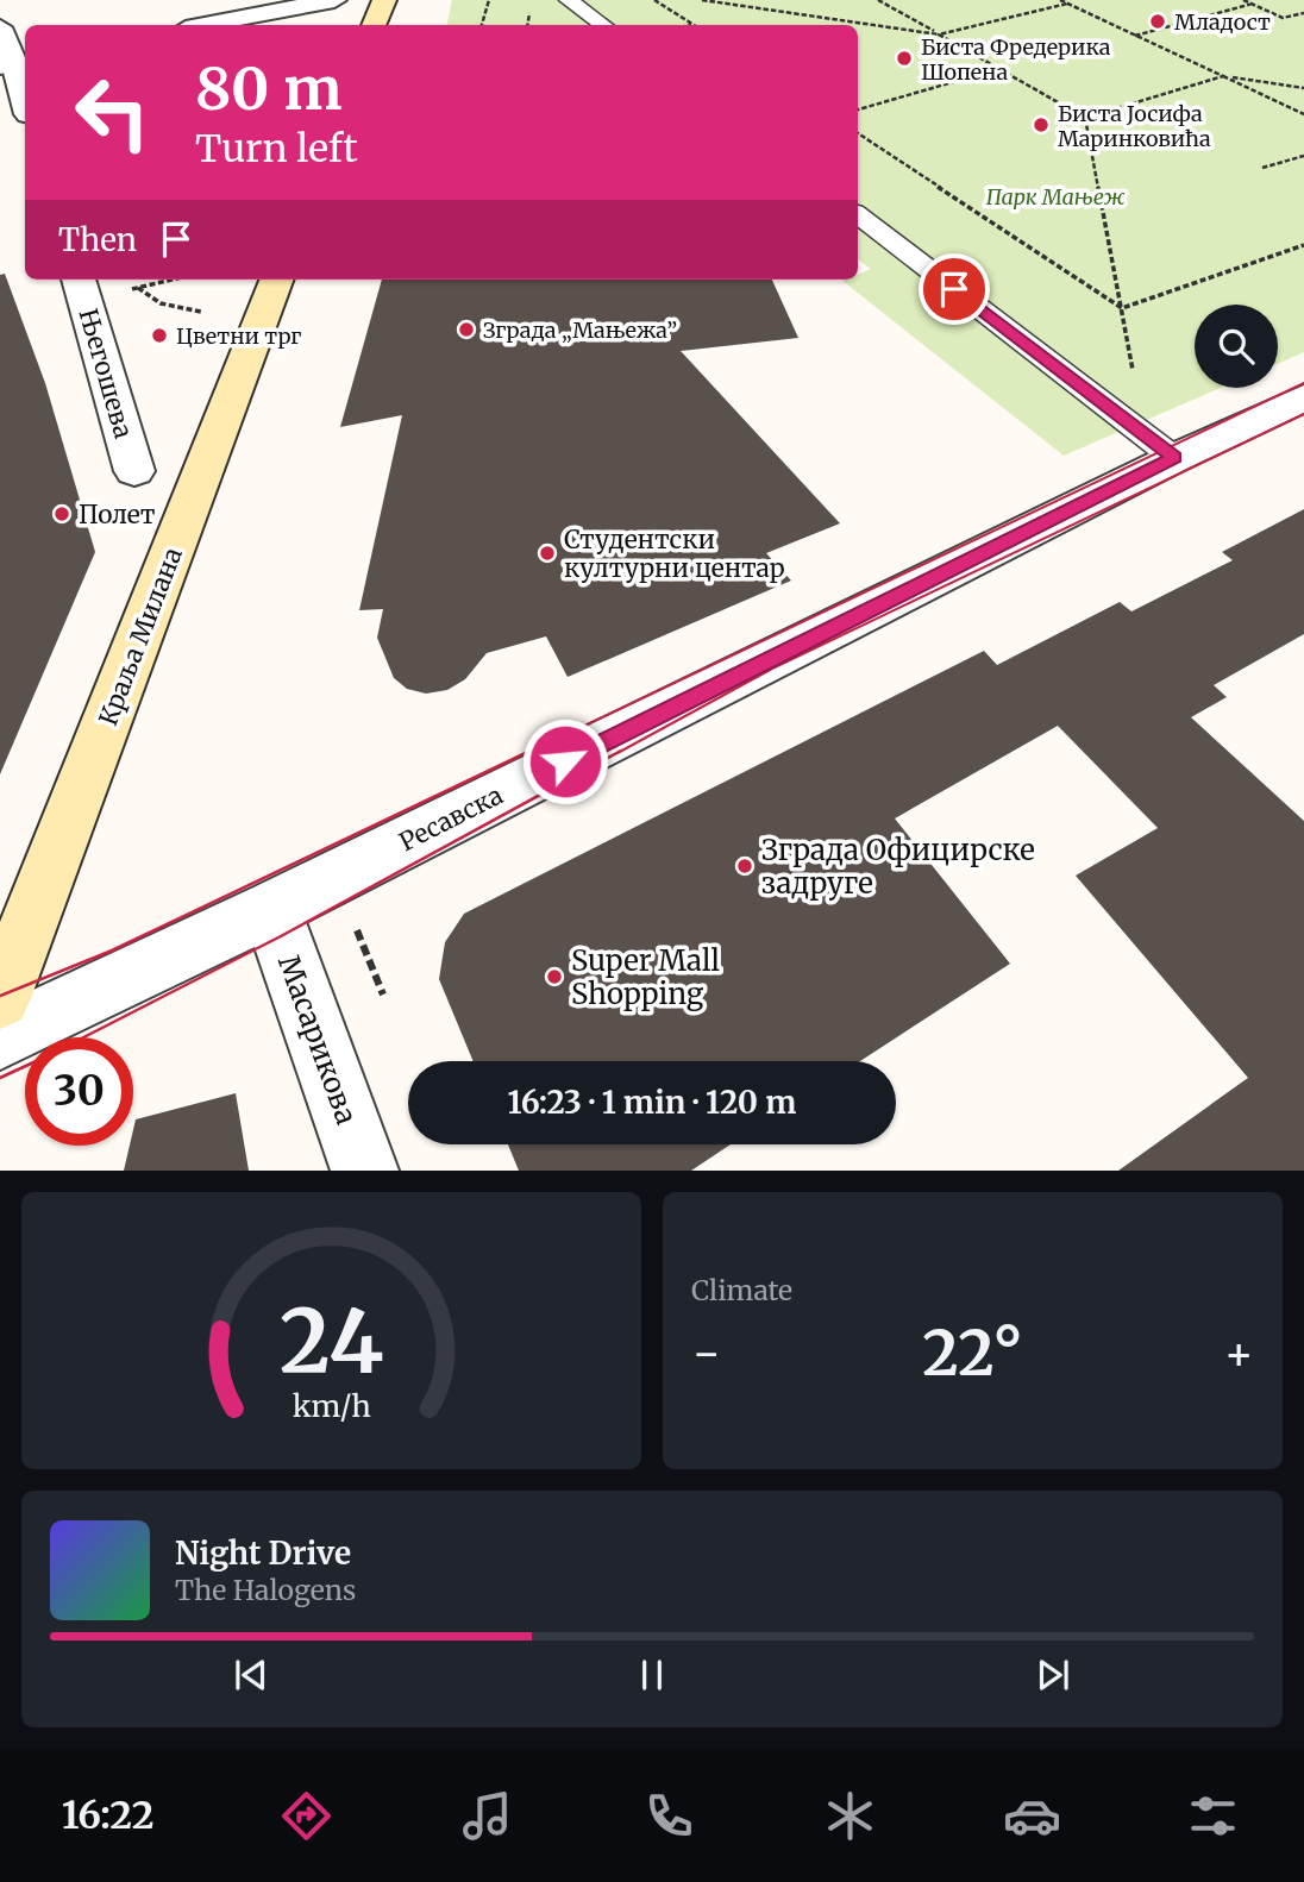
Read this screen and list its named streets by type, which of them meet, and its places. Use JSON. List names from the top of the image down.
{
  "streets": {
    "main road": ["Краља Милана"],
    "street": ["Његошева", "Ресавска", "Масарикова"]
  },
  "crossings": [
    ["Ресавска", "Масарикова"]
  ],
  "parks": ["Парк Мањеж"],
  "places": [
    "Младост",
    "Биста Фредерика Шопена",
    "Биста Јосифа Маринковића",
    "Зграда „Мањежа”",
    "Цветни трг",
    "Полет",
    "Студентски културни центар",
    "Зграда Официрске задруге",
    "Super Mall Shopping"
  ],
  "page": {
    "turn": ["80 m", "Turn left"],
    "then": "Then",
    "limit": "30",
    "trip": "16:23 · 1 min · 120 m",
    "tile": "Climate",
    "heat": ["−", "22°", "+"],
    "song": ["Night Drive", "The Halogens"],
    "tabs": "16:22",
    "gauge": ["24", "km/h"]
  }
}
